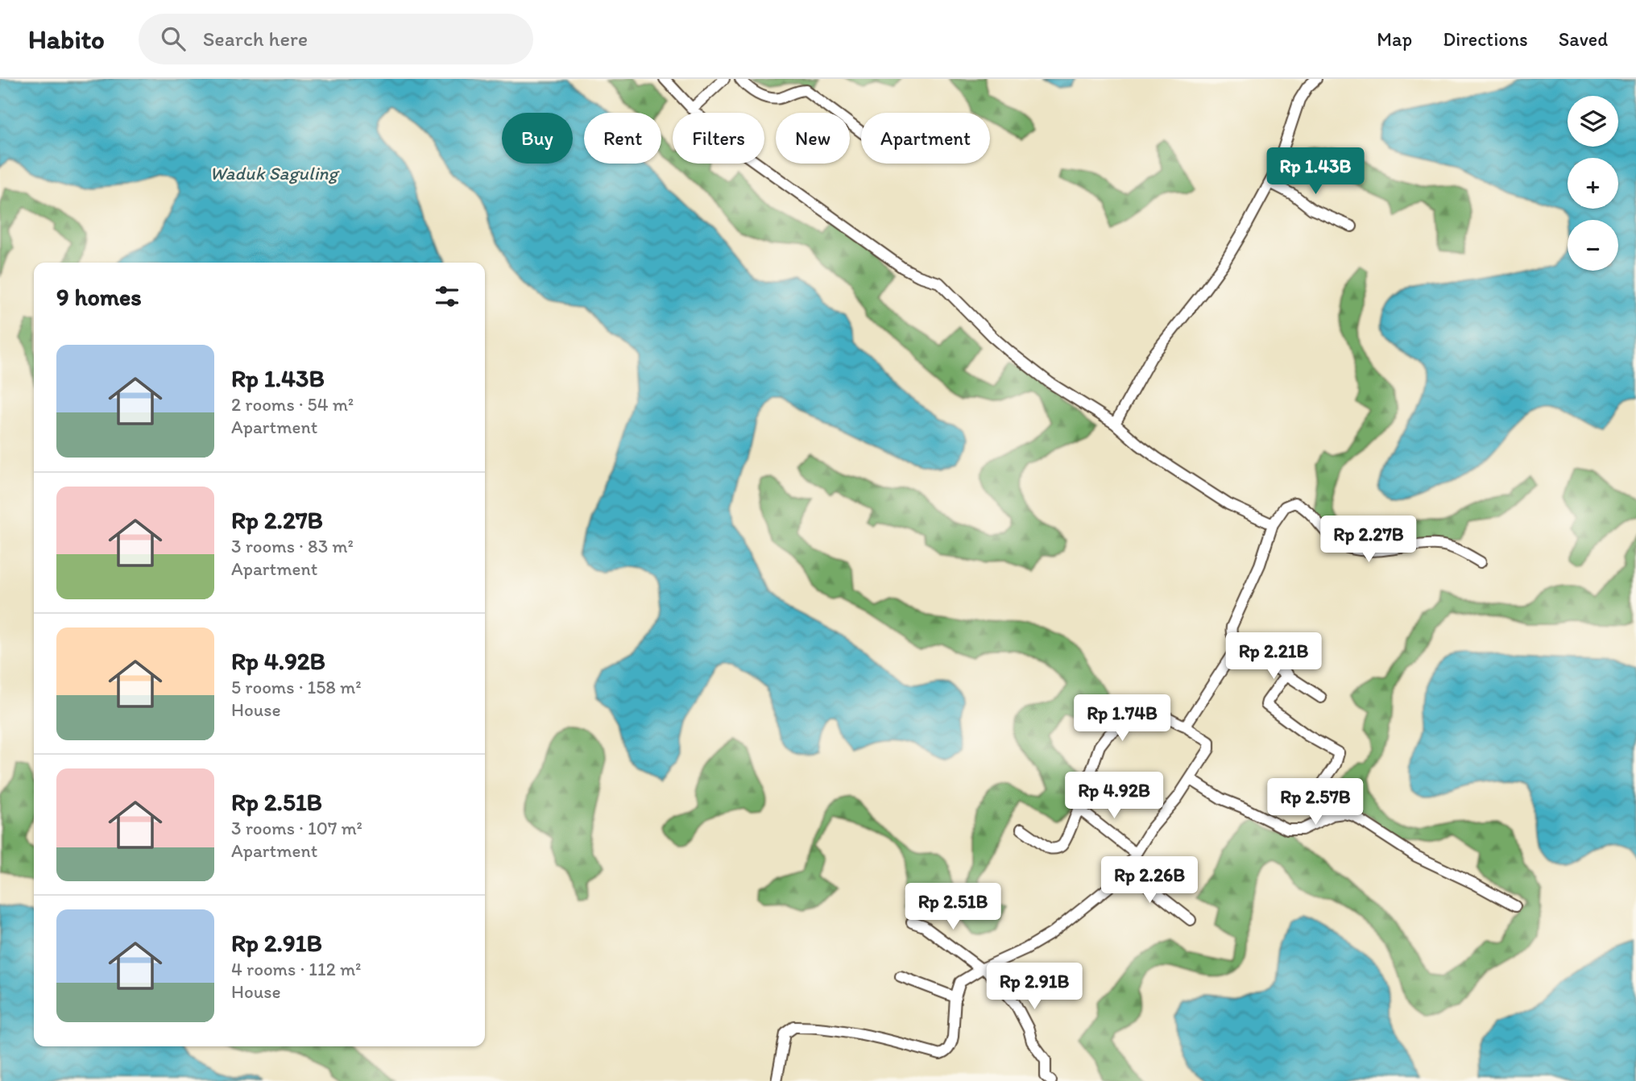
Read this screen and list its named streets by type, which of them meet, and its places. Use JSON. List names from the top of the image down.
{
  "water": ["Waduk Saguling"],
  "page": {
    "header": "Habito",
    "search": "Search here",
    "nav": ["Map", "Directions", "Saved"],
    "map_buttons": ["+", "−"],
    "chip": [
      "Buy",
      "Rent",
      "Filters",
      "New",
      "Apartment"
    ],
    "price": [
      "Rp 1.43B",
      "Rp 2.27B",
      "Rp 2.21B",
      "Rp 1.74B",
      "Rp 4.92B",
      "Rp 2.57B",
      "Rp 2.26B",
      "Rp 2.51B",
      "Rp 2.91B"
    ],
    "heading": "9 homes",
    "list": [
      {
        "name": "Rp 1.43B",
        "note": "2 rooms · 54 m² · Apartment"
      },
      {
        "name": "Rp 2.27B",
        "note": "3 rooms · 83 m² · Apartment"
      },
      {
        "name": "Rp 4.92B",
        "note": "5 rooms · 158 m² · House"
      },
      {
        "name": "Rp 2.51B",
        "note": "3 rooms · 107 m² · Apartment"
      },
      {
        "name": "Rp 2.91B",
        "note": "4 rooms · 112 m² · House"
      }
    ]
  }
}
